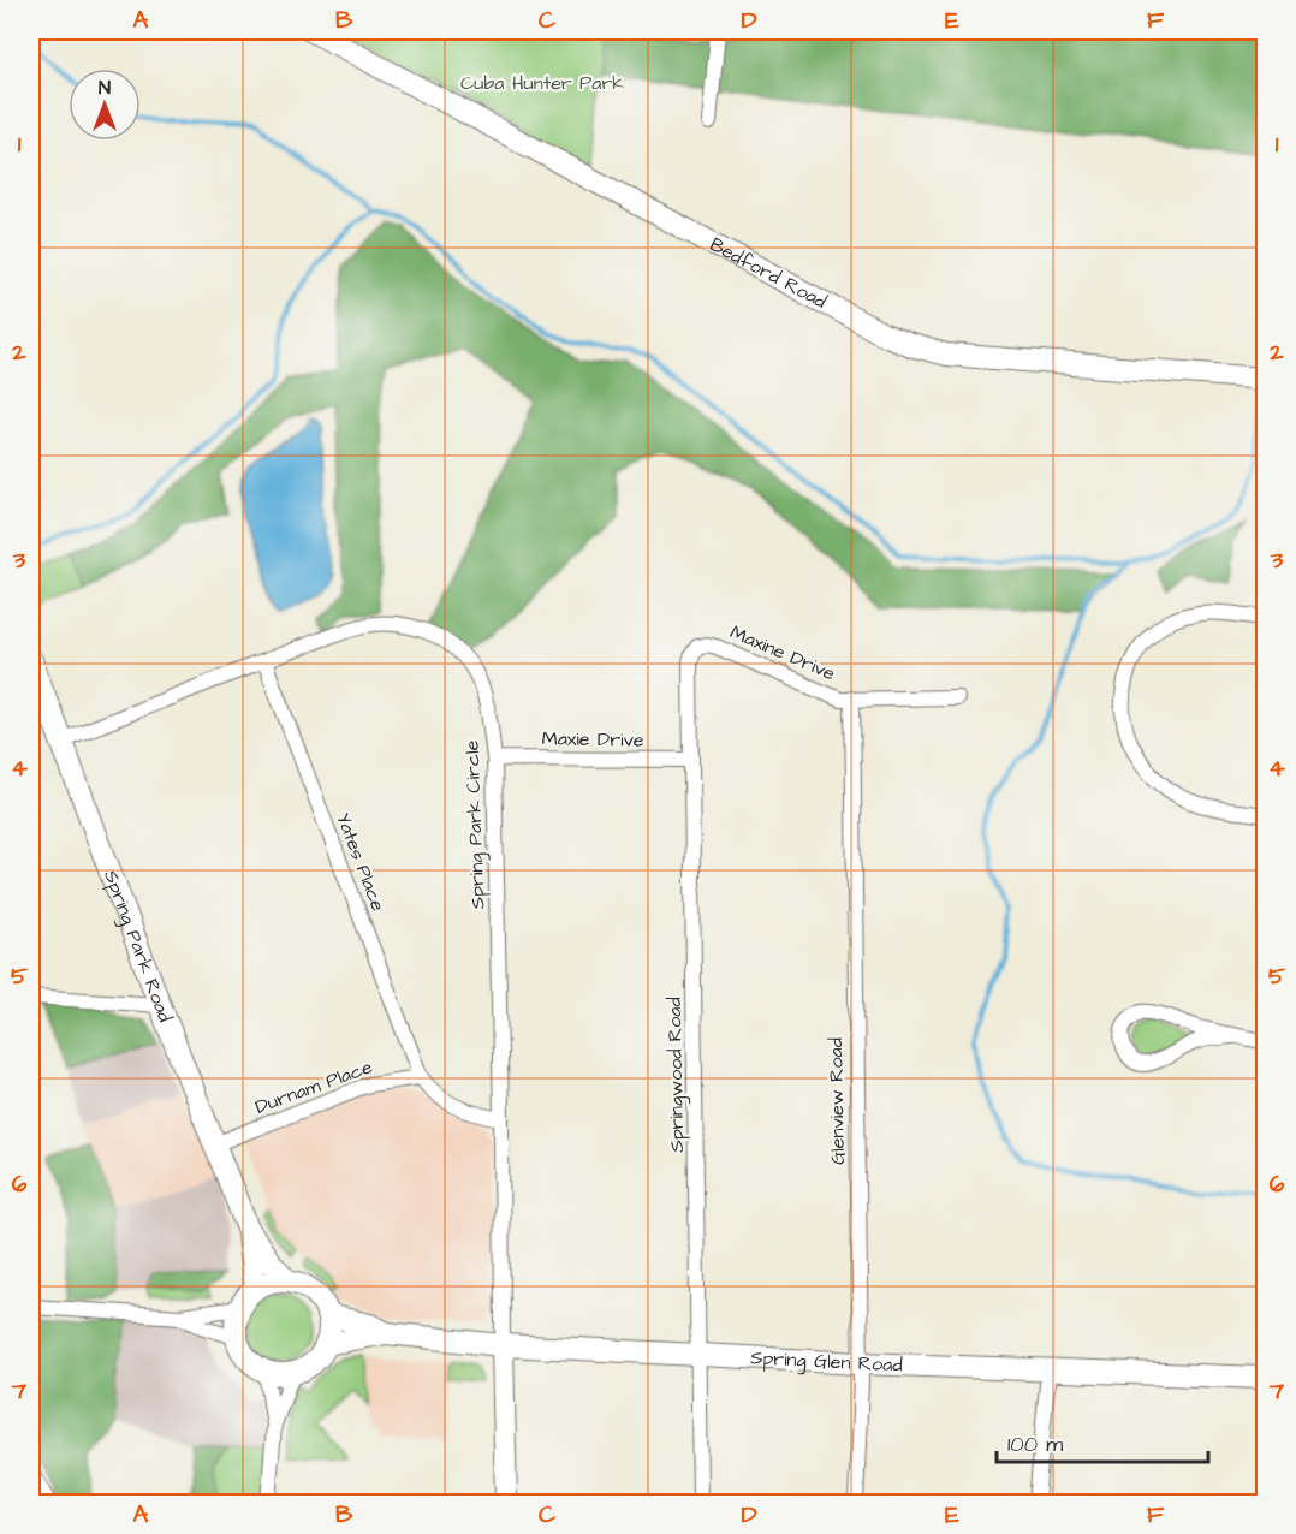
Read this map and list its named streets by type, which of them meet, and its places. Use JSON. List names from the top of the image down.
{
  "streets": {
    "street": [
      "Bedford Road",
      "Maxine Drive",
      "Maxie Drive",
      "Spring Park Circle",
      "Yates Place",
      "Spring Park Road",
      "Springwood Road",
      "Durnam Place",
      "Glenview Road",
      "Spring Glen Road"
    ]
  },
  "crossings": [
    ["Maxine Drive", "Springwood Road"],
    ["Maxine Drive", "Glenview Road"],
    ["Maxie Drive", "Spring Park Circle"],
    ["Maxie Drive", "Springwood Road"],
    ["Spring Park Circle", "Yates Place"],
    ["Spring Park Circle", "Spring Park Road"],
    ["Spring Park Circle", "Spring Glen Road"],
    ["Yates Place", "Durnam Place"],
    ["Spring Park Road", "Durnam Place"],
    ["Spring Park Road", "Spring Glen Road"],
    ["Springwood Road", "Spring Glen Road"],
    ["Glenview Road", "Spring Glen Road"]
  ],
  "parks": ["Cuba Hunter Park"],
  "scale_bar": "100 m",
  "north": "top",
  "grid": {
    "columns": [
      "A",
      "B",
      "C",
      "D",
      "E",
      "F"
    ],
    "rows": [
      "1",
      "2",
      "3",
      "4",
      "5",
      "6",
      "7"
    ]
  }
}
